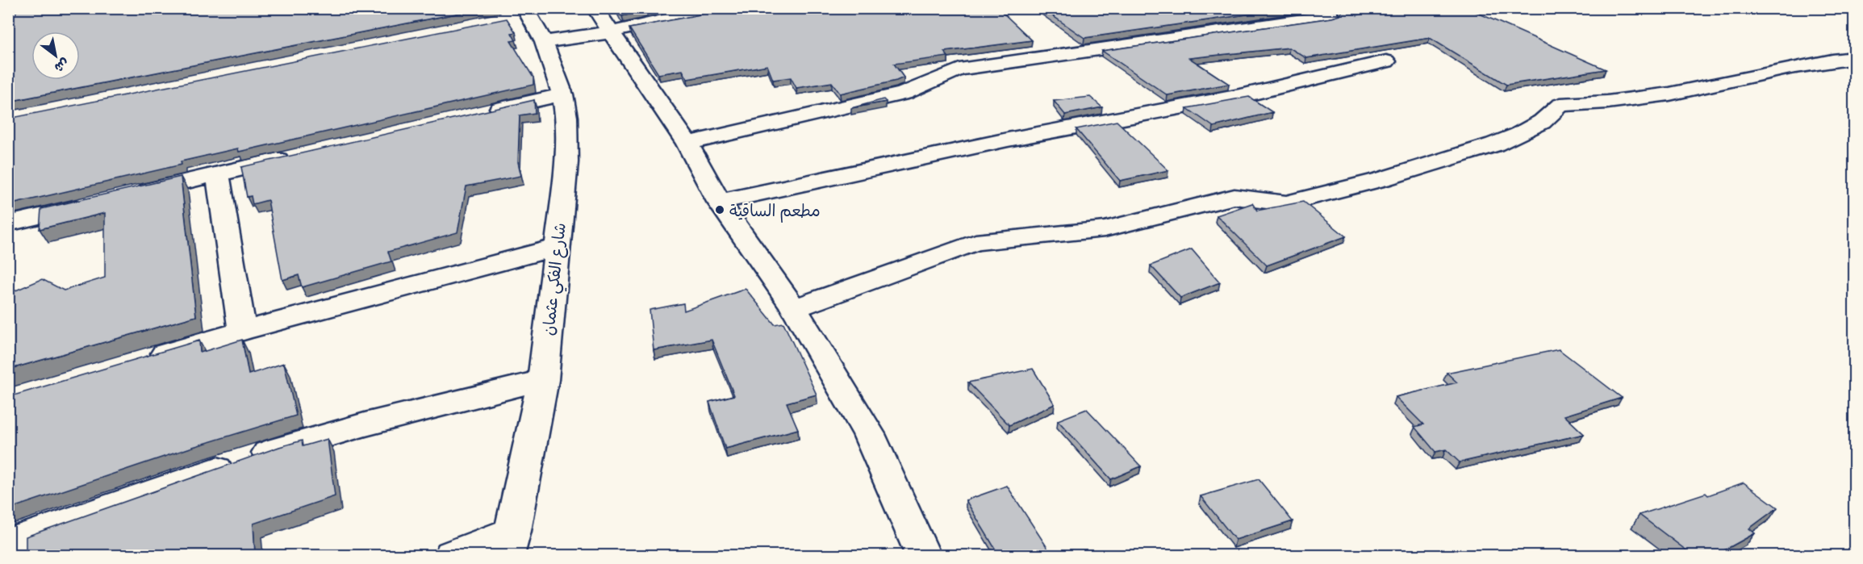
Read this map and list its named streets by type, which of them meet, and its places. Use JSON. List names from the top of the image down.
{
  "streets": {
    "street": ["شارع الفكي عثمان"]
  },
  "places": ["مطعم الساقية"],
  "north": "bottom right"
}
